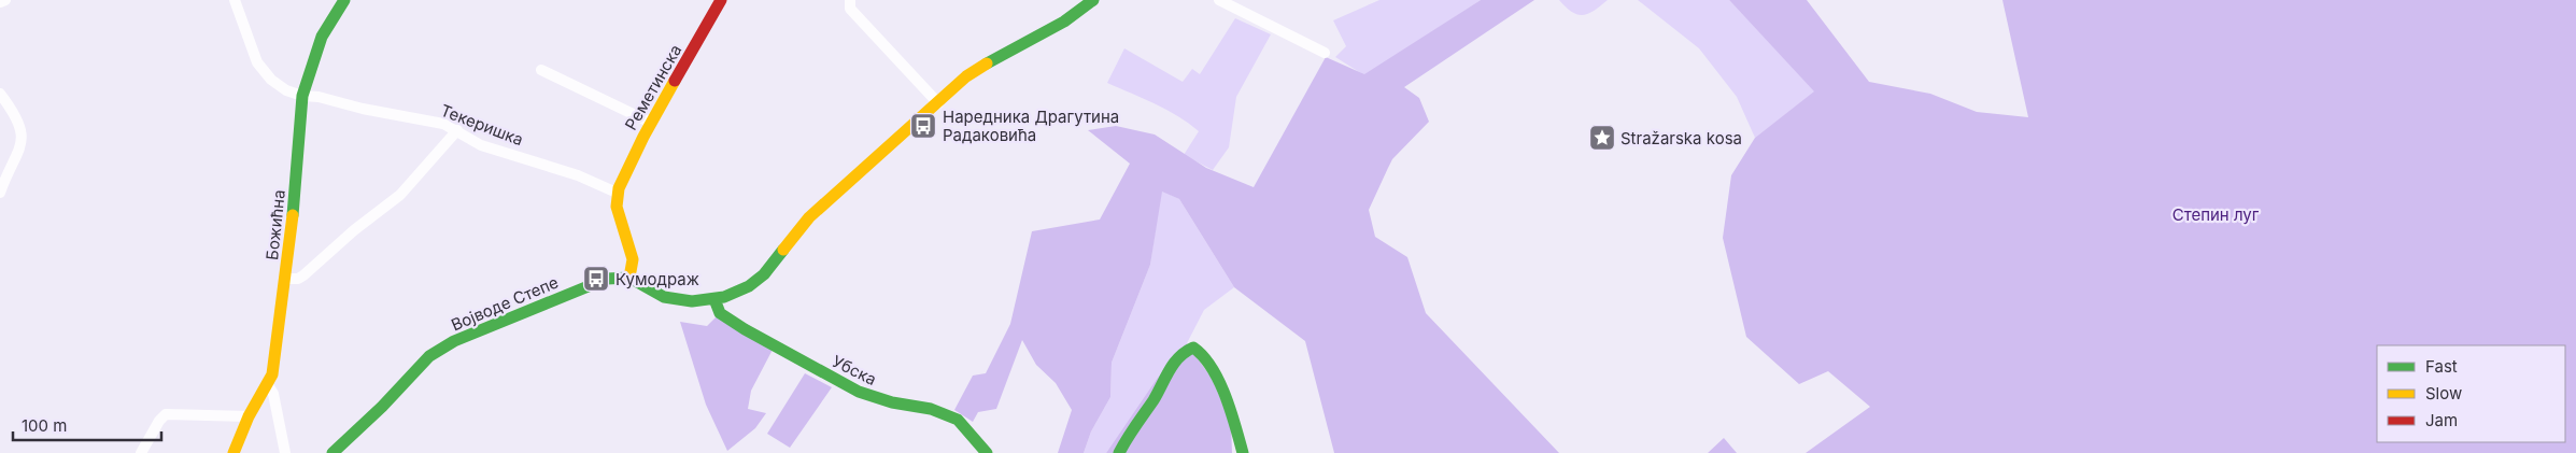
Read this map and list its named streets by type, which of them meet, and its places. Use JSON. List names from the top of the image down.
{
  "streets": {
    "street": [
      "Реметинска",
      "Текеришка",
      "Божићна",
      "Војводе Степе",
      "Убска"
    ]
  },
  "crossings": [
    ["Реметинска", "Текеришка"],
    ["Текеришка", "Божићна"]
  ],
  "parks": ["Степин луг"],
  "places": {
    "bus stop": ["Наредника Драгутина Радаковића", "Кумодраж"],
    "place": ["Stražarska kosa"]
  },
  "legend": ["Fast", "Slow", "Jam"],
  "scale_bar": "100 m"
}
